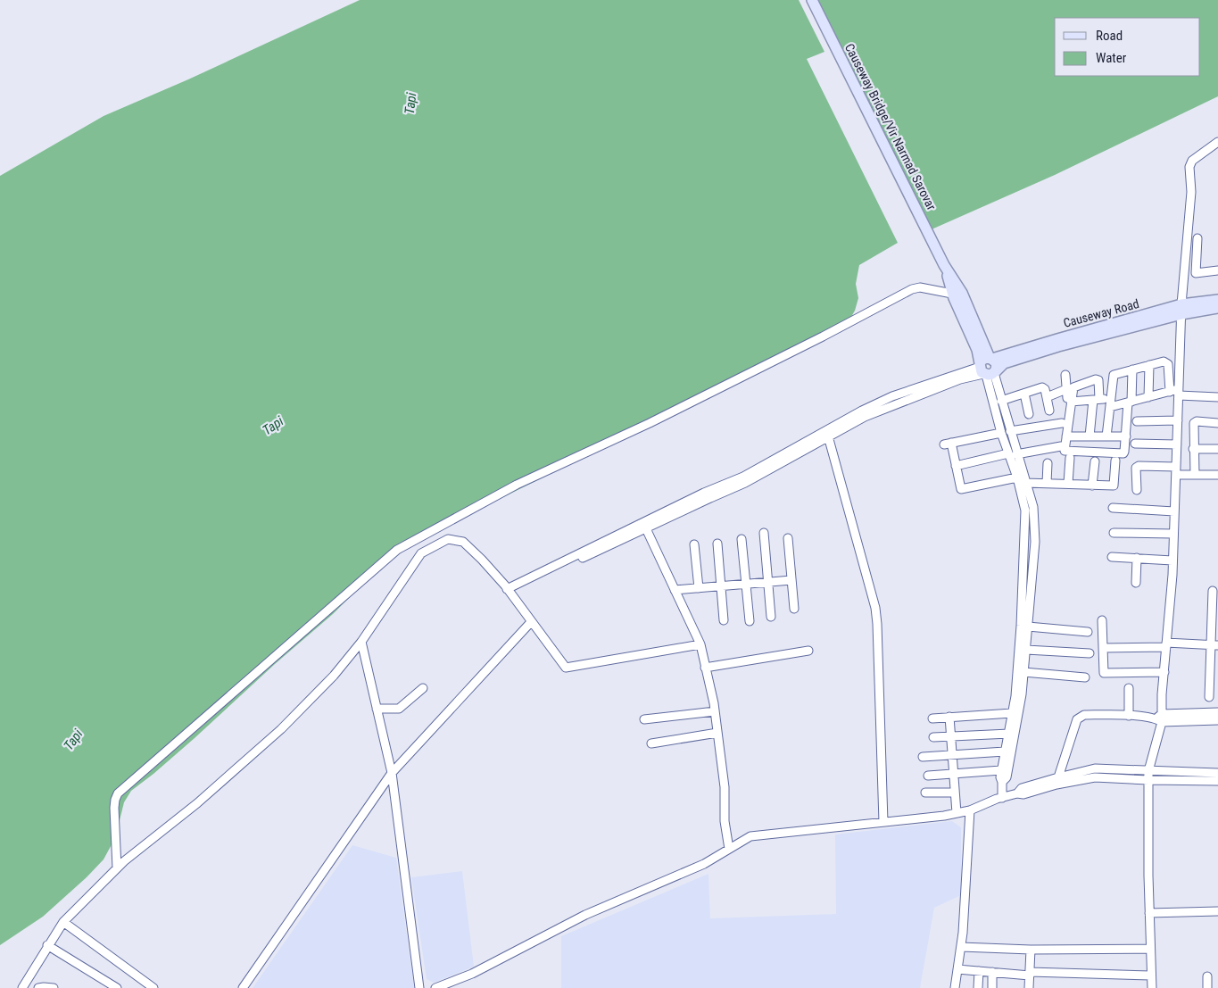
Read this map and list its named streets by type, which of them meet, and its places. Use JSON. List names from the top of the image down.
{
  "streets": {
    "main road": ["Causeway Bridge/Vir Narmad Sarovar", "Causeway Road"]
  },
  "water": ["Tapi"],
  "legend": ["Road", "Water"]
}
